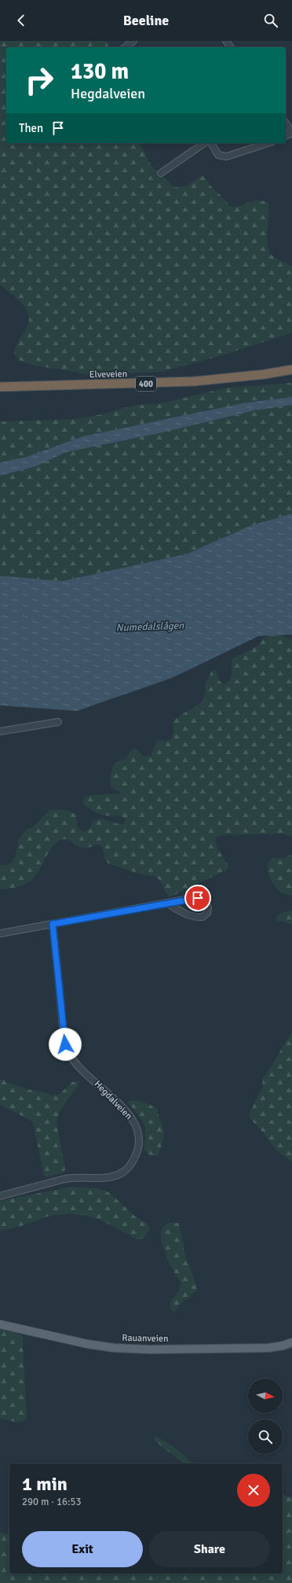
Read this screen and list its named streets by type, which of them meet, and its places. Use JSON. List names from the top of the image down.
{
  "streets": {
    "highway": ["Elveveien", "400"],
    "main road": ["Rauanveien"],
    "street": ["Hegdalveien"]
  },
  "water": ["Numedalslågen"],
  "north": "right",
  "page": {
    "header": "Beeline",
    "turn": ["130 m", "Hegdalveien"],
    "then": "Then",
    "heading": ["1 min", "290 m · 16:53"],
    "buttons": ["Exit", "Share"]
  }
}
